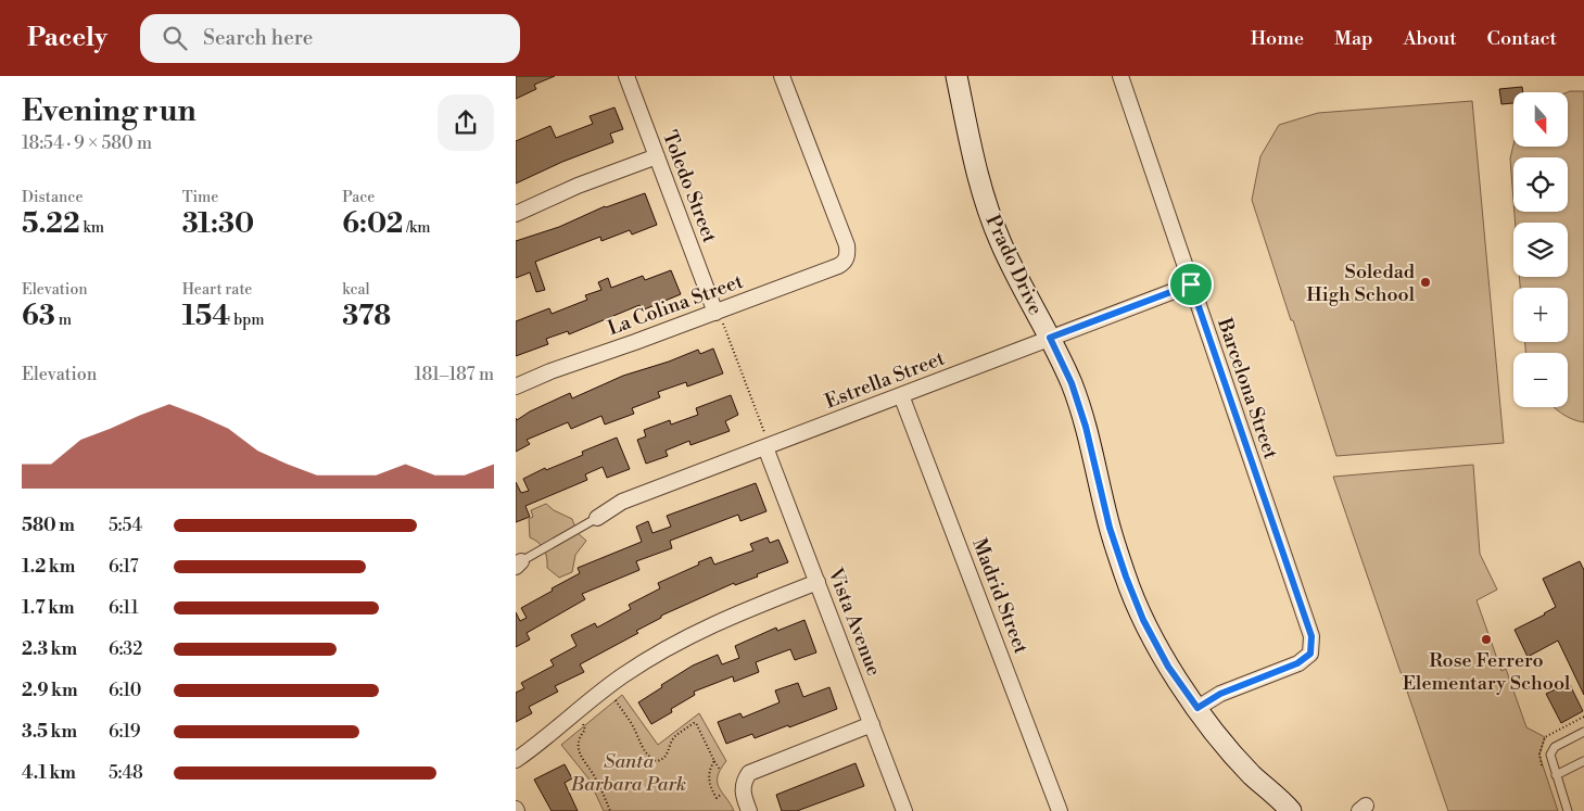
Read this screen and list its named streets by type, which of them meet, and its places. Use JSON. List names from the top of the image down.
{
  "streets": {
    "street": [
      "Toledo Street",
      "Prado Drive",
      "La Colina Street",
      "Estrella Street",
      "Barcelona Street",
      "Madrid Street",
      "Vista Avenue"
    ]
  },
  "crossings": [
    ["Toledo Street", "La Colina Street"],
    ["Prado Drive", "Estrella Street"],
    ["Prado Drive", "Barcelona Street"],
    ["Estrella Street", "Barcelona Street"],
    ["Estrella Street", "Madrid Street"],
    ["Estrella Street", "Vista Avenue"]
  ],
  "parks": ["Santa Barbara Park"],
  "places": ["Soledad High School", "Rose Ferrero Elementary School"],
  "north": "bottom",
  "page": {
    "header": "Pacely",
    "search": "Search here",
    "nav": [
      "Home",
      "Map",
      "About",
      "Contact"
    ],
    "heading": ["Evening run", "18:54 · 9 × 580 m"],
    "map_buttons": ["+", "−"],
    "stats": [
      ["Distance", "5.22 km"],
      ["Time", "31:30"],
      ["Pace", "6:02 /km"],
      ["Elevation", "63 m"],
      ["Heart rate", "154 bpm"],
      ["kcal", "378"]
    ],
    "chart": ["Elevation", "181–187 m"],
    "list": [
      {
        "name": "580 m",
        "note": "5:54"
      },
      {
        "name": "1.2 km",
        "note": "6:17"
      },
      {
        "name": "1.7 km",
        "note": "6:11"
      },
      {
        "name": "2.3 km",
        "note": "6:32"
      },
      {
        "name": "2.9 km",
        "note": "6:10"
      },
      {
        "name": "3.5 km",
        "note": "6:19"
      },
      {
        "name": "4.1 km",
        "note": "5:48"
      }
    ]
  }
}
